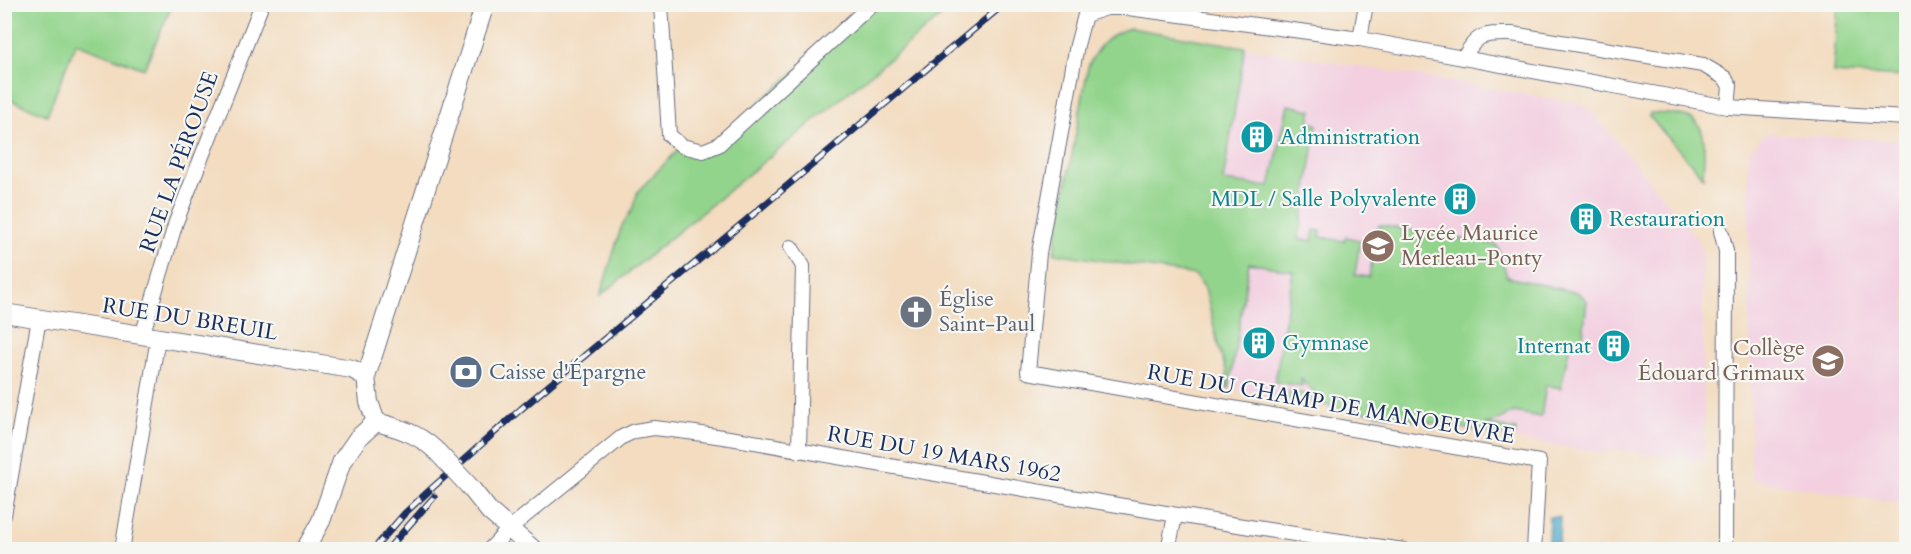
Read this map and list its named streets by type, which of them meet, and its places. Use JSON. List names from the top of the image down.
{
  "streets": {
    "street": [
      "RUE LA PÉROUSE",
      "RUE DU BREUIL",
      "RUE DU CHAMP DE MANOEUVRE",
      "RUE DU 19 MARS 1962"
    ]
  },
  "crossings": [
    ["RUE LA PÉROUSE", "RUE DU BREUIL"]
  ],
  "places": {
    "building": [
      "Administration",
      "MDL / Salle Polyvalente",
      "Restauration",
      "Gymnase",
      "Internat"
    ],
    "school or university": ["Lycée Maurice Merleau-Ponty", "Collège Édouard Grimaux"],
    "church": ["Église Saint-Paul"],
    "bank": ["Caisse d'Épargne"]
  }
}
